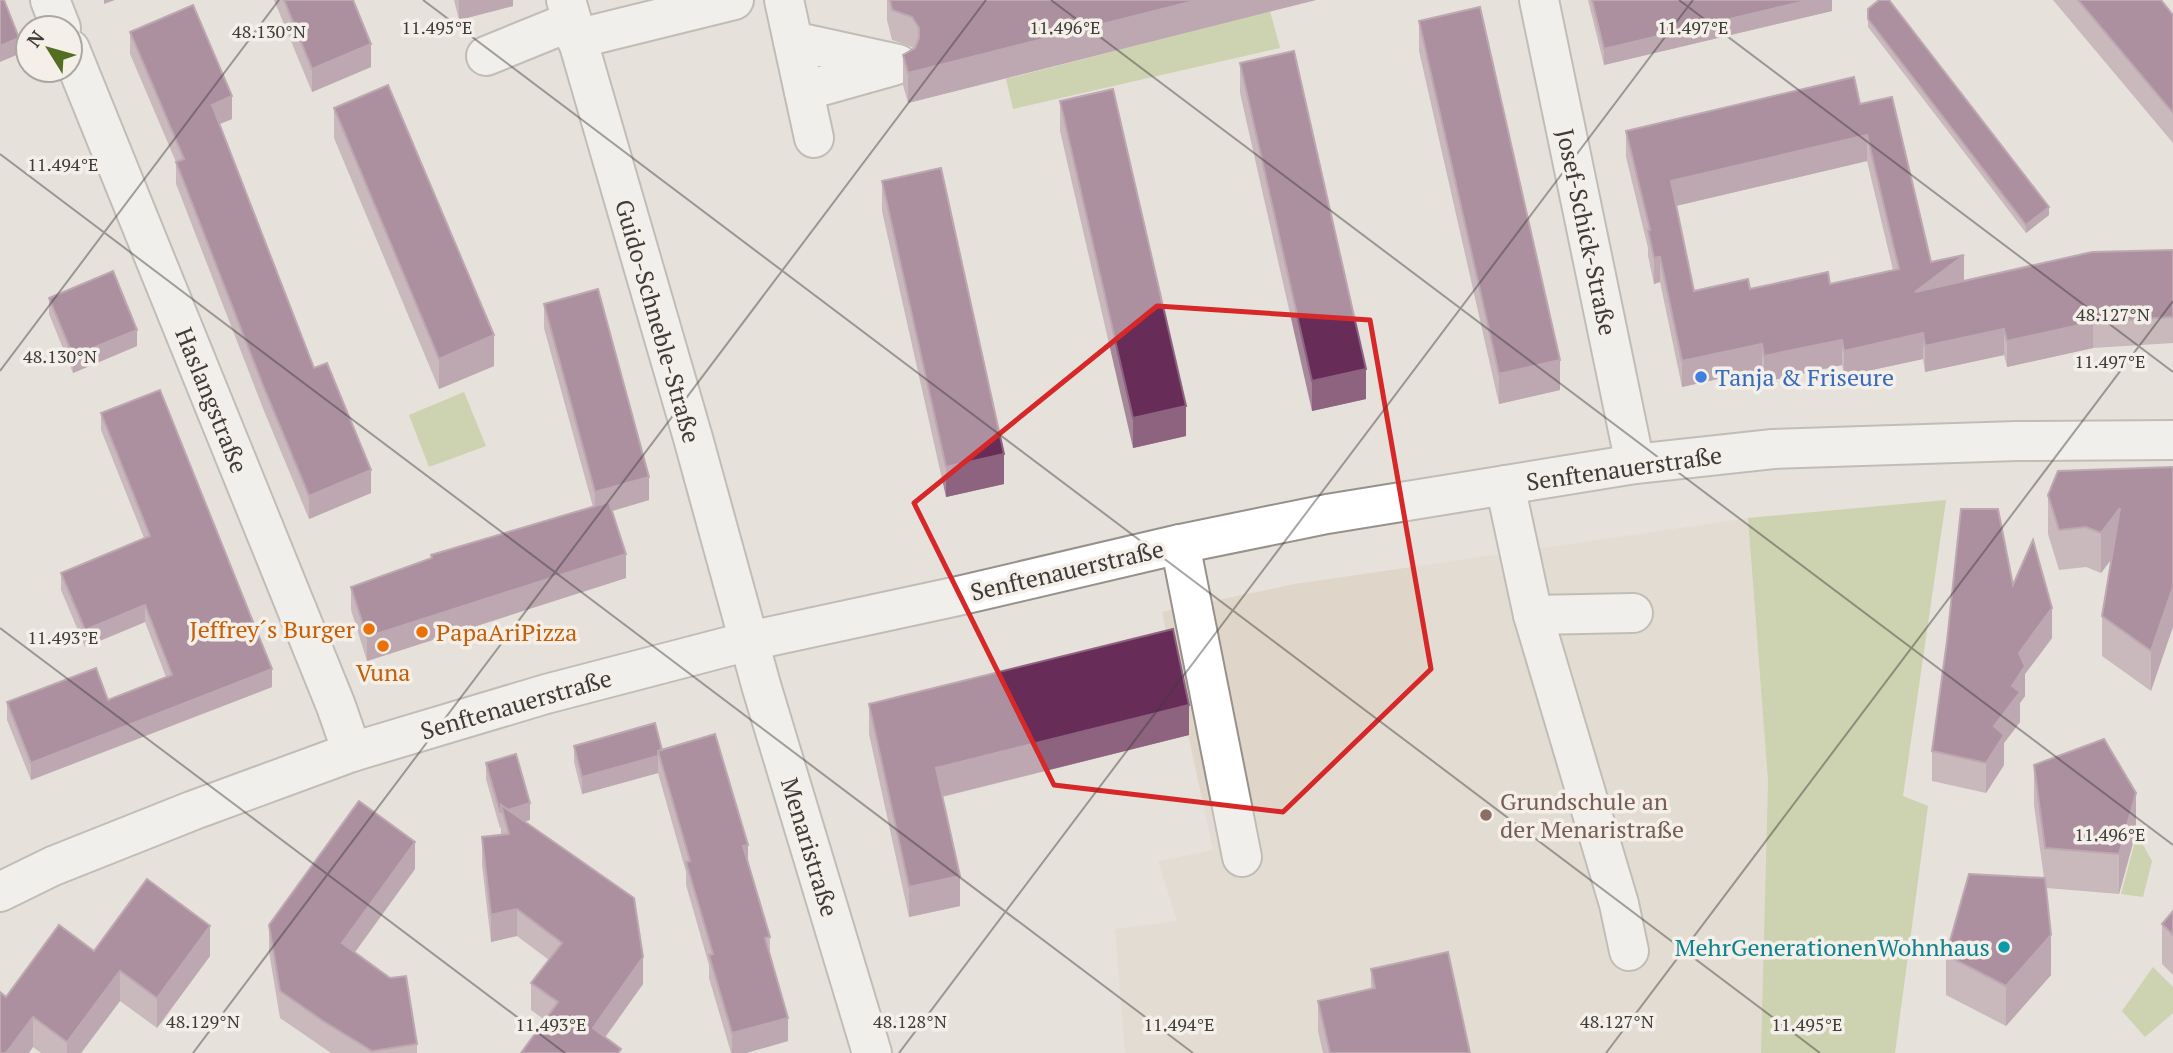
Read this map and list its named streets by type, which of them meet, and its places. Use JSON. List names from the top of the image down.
{
  "streets": {
    "street": [
      "Josef-Schick-Straße",
      "Guido-Schneble-Straße",
      "Haslangstraße",
      "Senftenauerstraße",
      "Menaristraße"
    ]
  },
  "crossings": [
    ["Josef-Schick-Straße", "Senftenauerstraße"],
    ["Guido-Schneble-Straße", "Senftenauerstraße"],
    ["Guido-Schneble-Straße", "Menaristraße"],
    ["Haslangstraße", "Senftenauerstraße"],
    ["Senftenauerstraße", "Menaristraße"]
  ],
  "places": [
    "Tanja & Friseure",
    "Jeffrey´s Burger",
    "PapaAriPizza",
    "Vuna",
    "Grundschule an der Menaristraße",
    "MehrGenerationenWohnhaus"
  ],
  "north": "top left",
  "coordinates": [
    "11.495°E",
    "11.496°E",
    "11.497°E",
    "48.130°N",
    "11.494°E",
    "48.127°N",
    "11.493°E",
    "48.129°N",
    "48.128°N"
  ]
}
